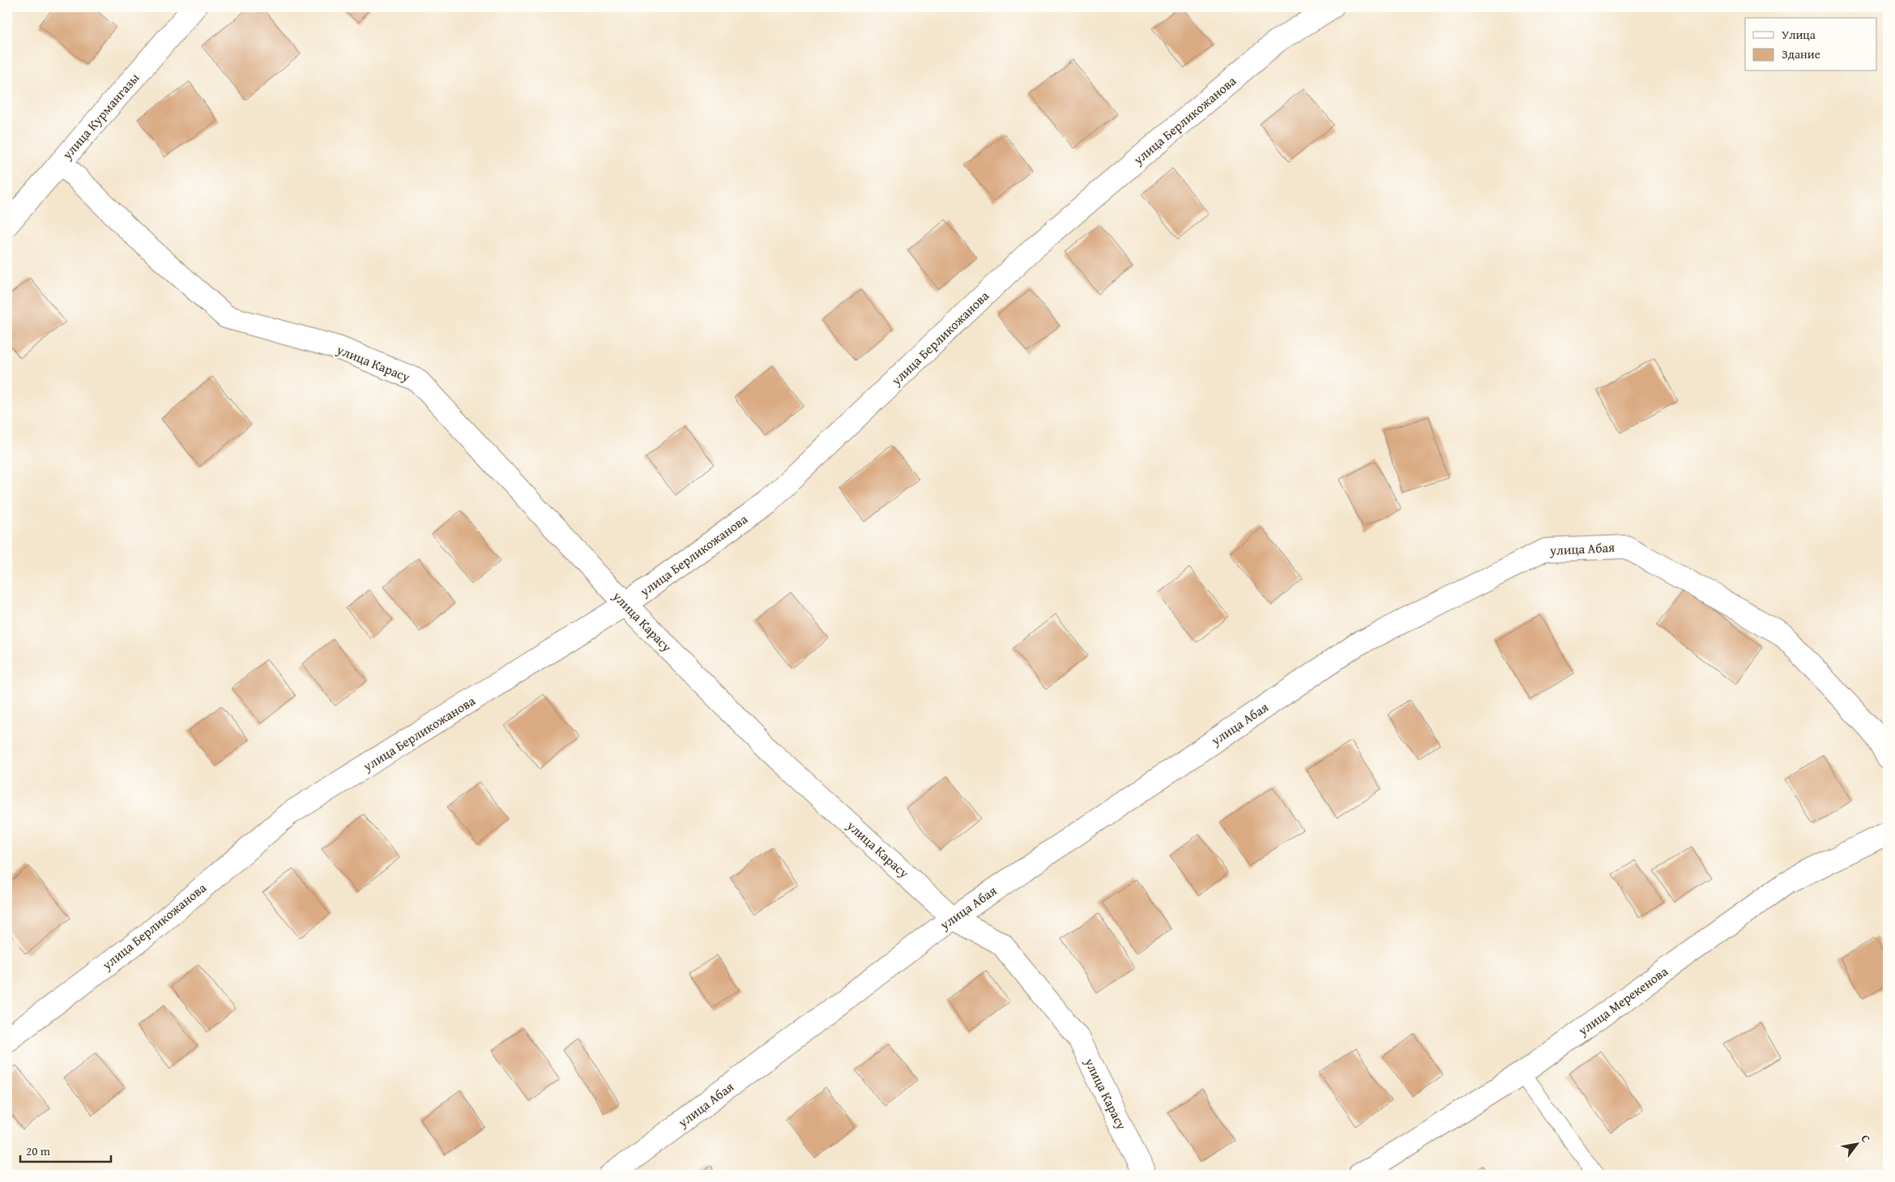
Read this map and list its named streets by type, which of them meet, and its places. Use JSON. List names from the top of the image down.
{
  "streets": {
    "street": [
      "улица Курмангазы",
      "улица Берликожанова",
      "улица Карасу",
      "улица Абая",
      "улица Мерекенова"
    ]
  },
  "crossings": [
    ["улица Курмангазы", "улица Карасу"],
    ["улица Берликожанова", "улица Карасу"],
    ["улица Карасу", "улица Абая"]
  ],
  "legend": ["Улица", "Здание"],
  "scale_bar": "20 m",
  "north": "top right"
}
